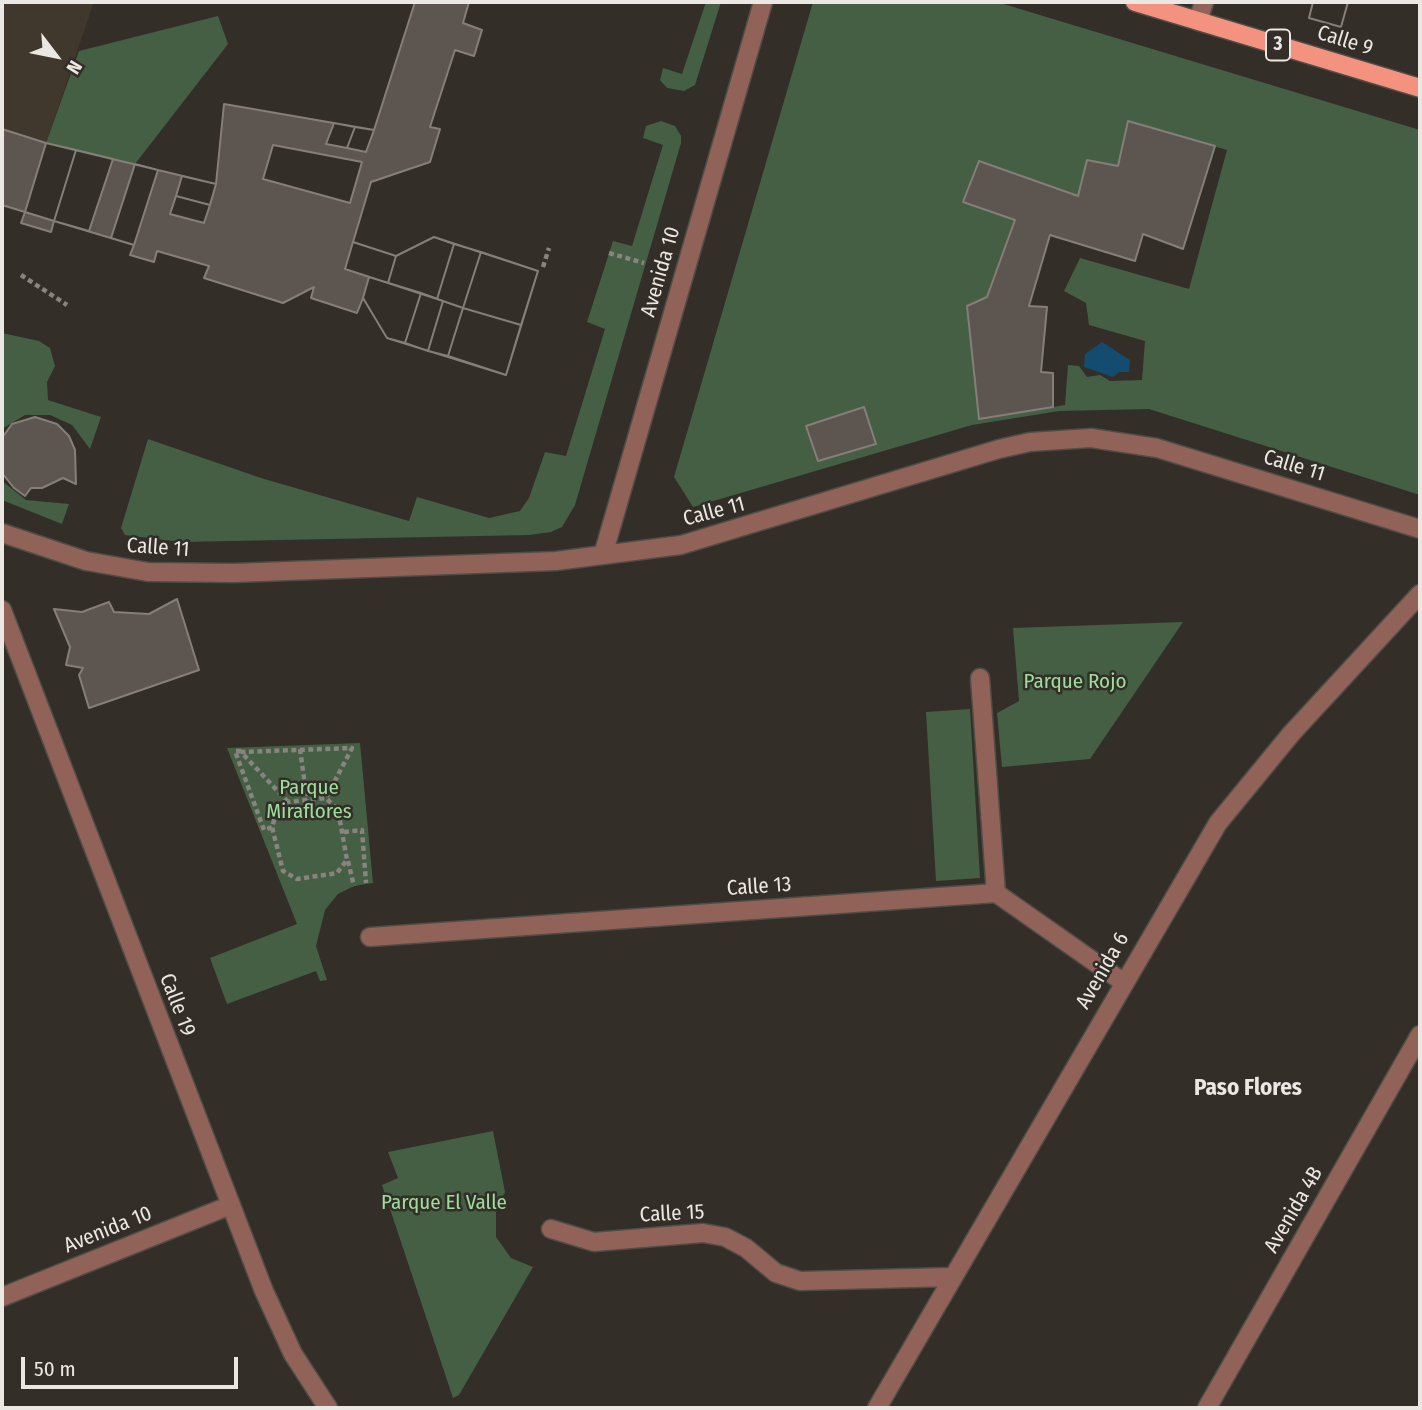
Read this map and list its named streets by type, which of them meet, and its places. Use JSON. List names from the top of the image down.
{
  "streets": {
    "main road": ["Calle 9", "3"],
    "street": [
      "Avenida 10",
      "Calle 11",
      "Calle 13",
      "Avenida 6",
      "Calle 19",
      "Avenida 4B",
      "Calle 15"
    ]
  },
  "crossings": [
    ["Avenida 10", "Calle 11"],
    ["Avenida 10", "Calle 19"],
    ["Avenida 6", "Calle 15"]
  ],
  "districts": ["Paso Flores"],
  "parks": ["Parque Rojo", "Parque Miraflores", "Parque El Valle"],
  "scale_bar": "50 m",
  "north": "bottom right"
}
